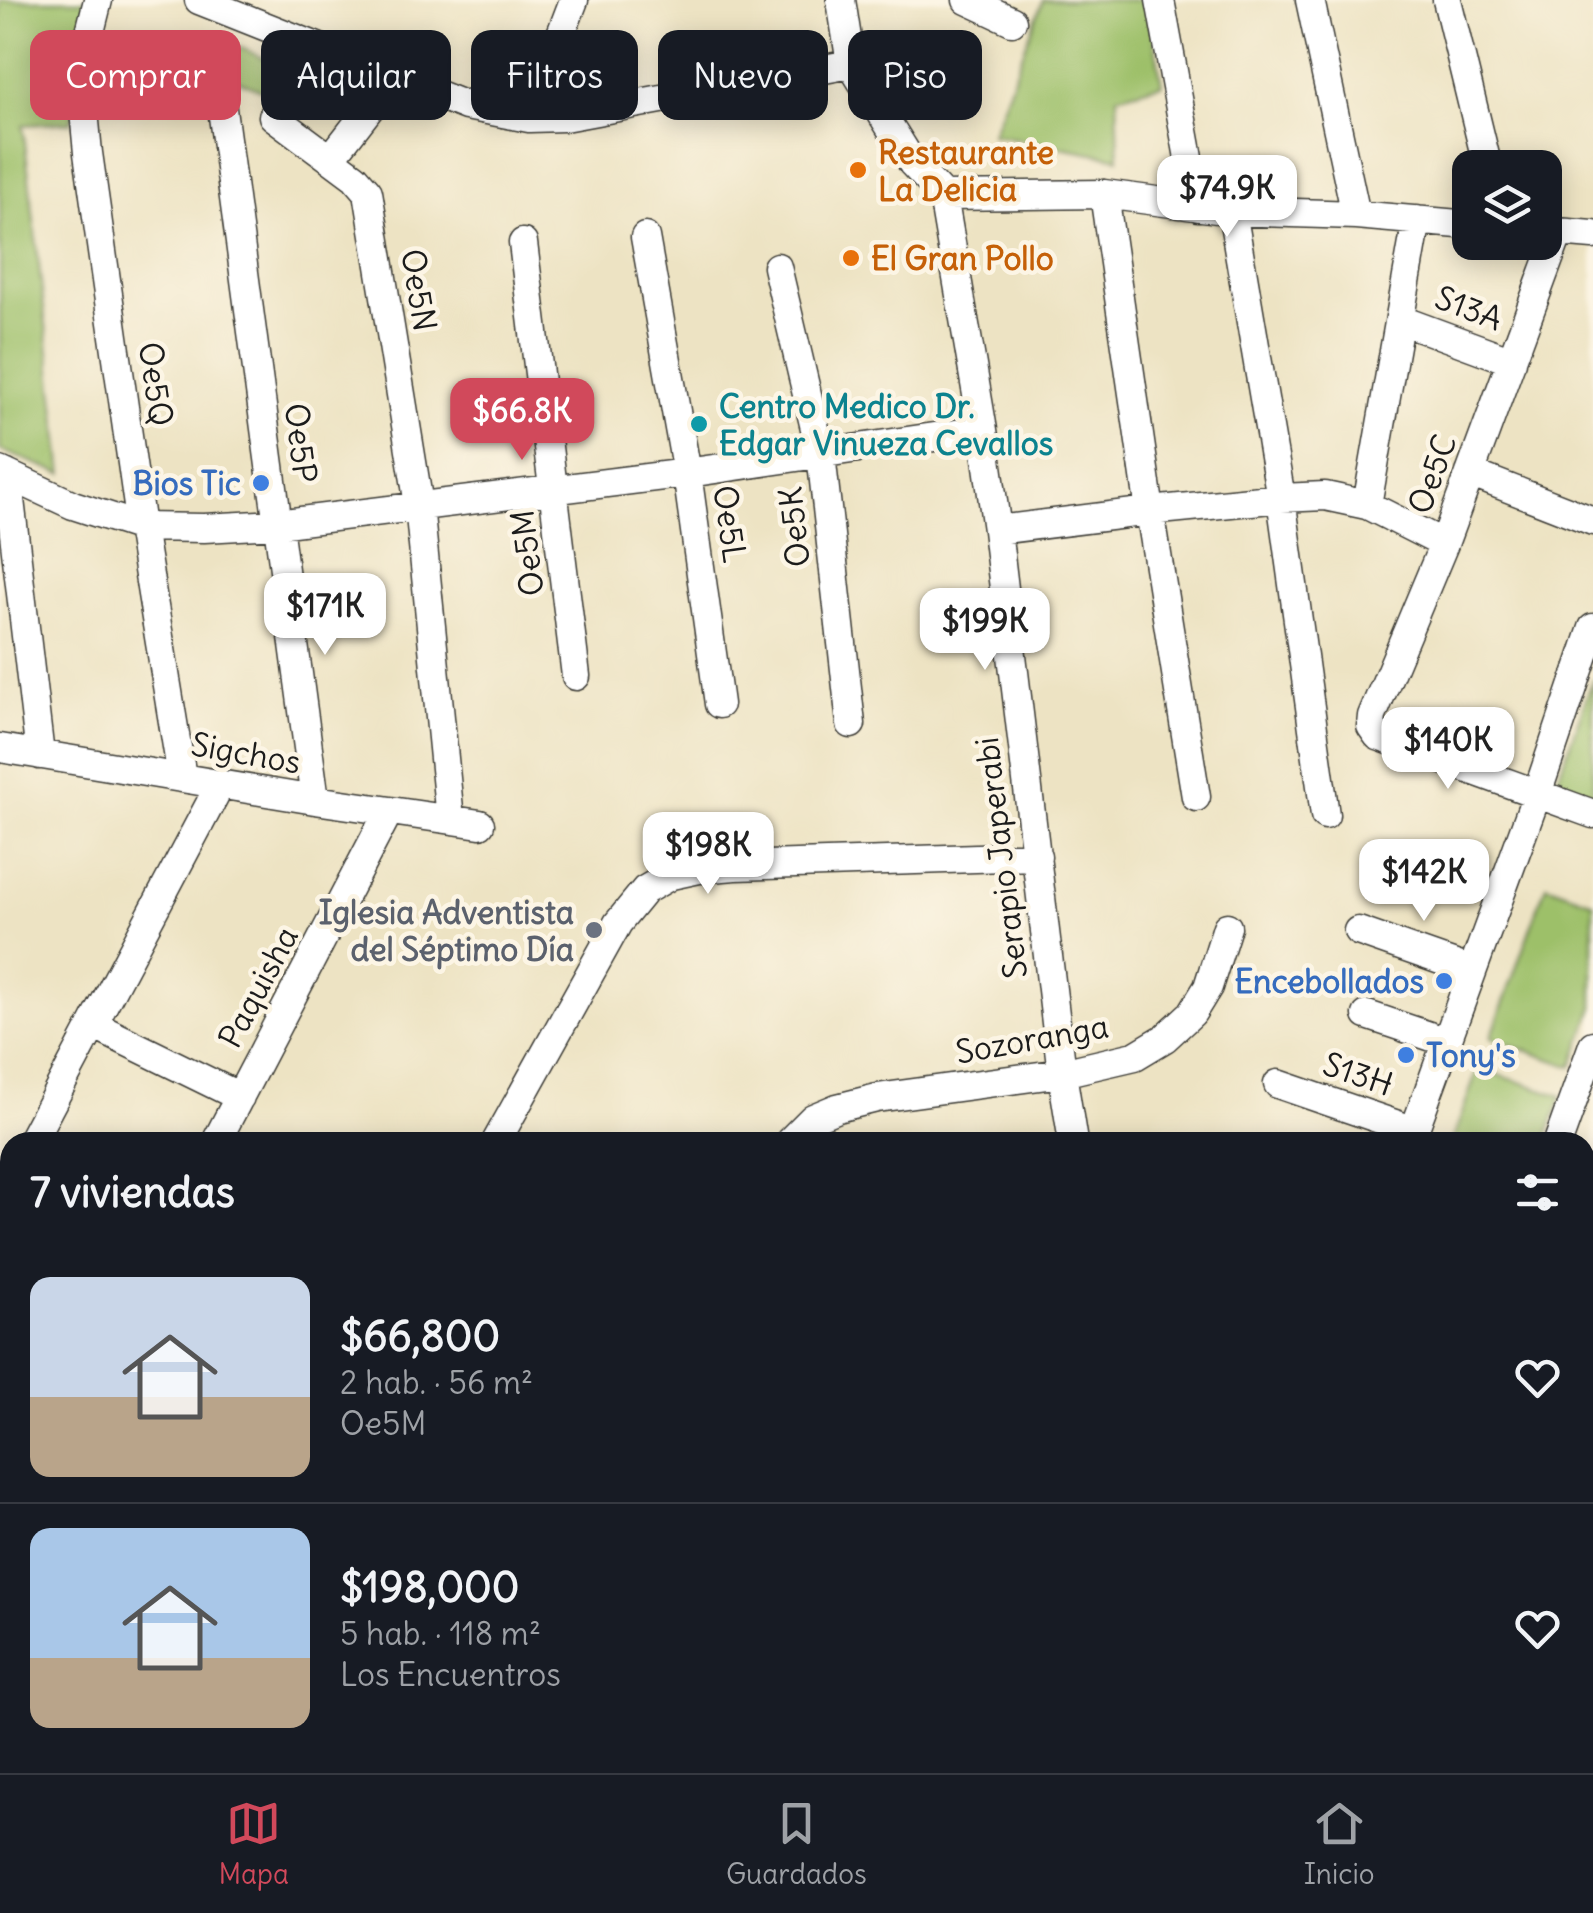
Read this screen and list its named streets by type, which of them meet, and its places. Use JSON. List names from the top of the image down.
{
  "streets": {
    "street": [
      "Oe5N",
      "S13A",
      "Oe5Q",
      "Oe5P",
      "Oe5C",
      "Oe5L",
      "Oe5K",
      "Oe5M",
      "Sigchos",
      "Serapio Japerabi",
      "Paquisha",
      "Sozoranga",
      "S13H"
    ]
  },
  "crossings": [
    ["Oe5N", "Sigchos"],
    ["S13A", "Oe5C"],
    ["Oe5Q", "Sigchos"],
    ["Oe5P", "Sigchos"],
    ["Sigchos", "Paquisha"],
    ["Serapio Japerabi", "Sozoranga"]
  ],
  "places": [
    "Restaurante La Delicia",
    "El Gran Pollo",
    "Centro Medico Dr. Edgar Vinueza Cevallos",
    "Bios Tic",
    "Iglesia Adventista del Séptimo Día",
    "Encebollados",
    "Tony's"
  ],
  "page": {
    "chip": [
      "Comprar",
      "Alquilar",
      "Filtros",
      "Nuevo",
      "Piso"
    ],
    "price": [
      "$74.9K",
      "$66.8K",
      "$171K",
      "$199K",
      "$140K",
      "$198K",
      "$142K"
    ],
    "heading": "7 viviendas",
    "list": [
      {
        "name": "$66,800",
        "note": "2 hab. · 56 m² · Oe5M"
      },
      {
        "name": "$198,000",
        "note": "5 hab. · 118 m² · Los Encuentros"
      }
    ],
    "tabs": ["Mapa", "Guardados", "Inicio"]
  }
}
